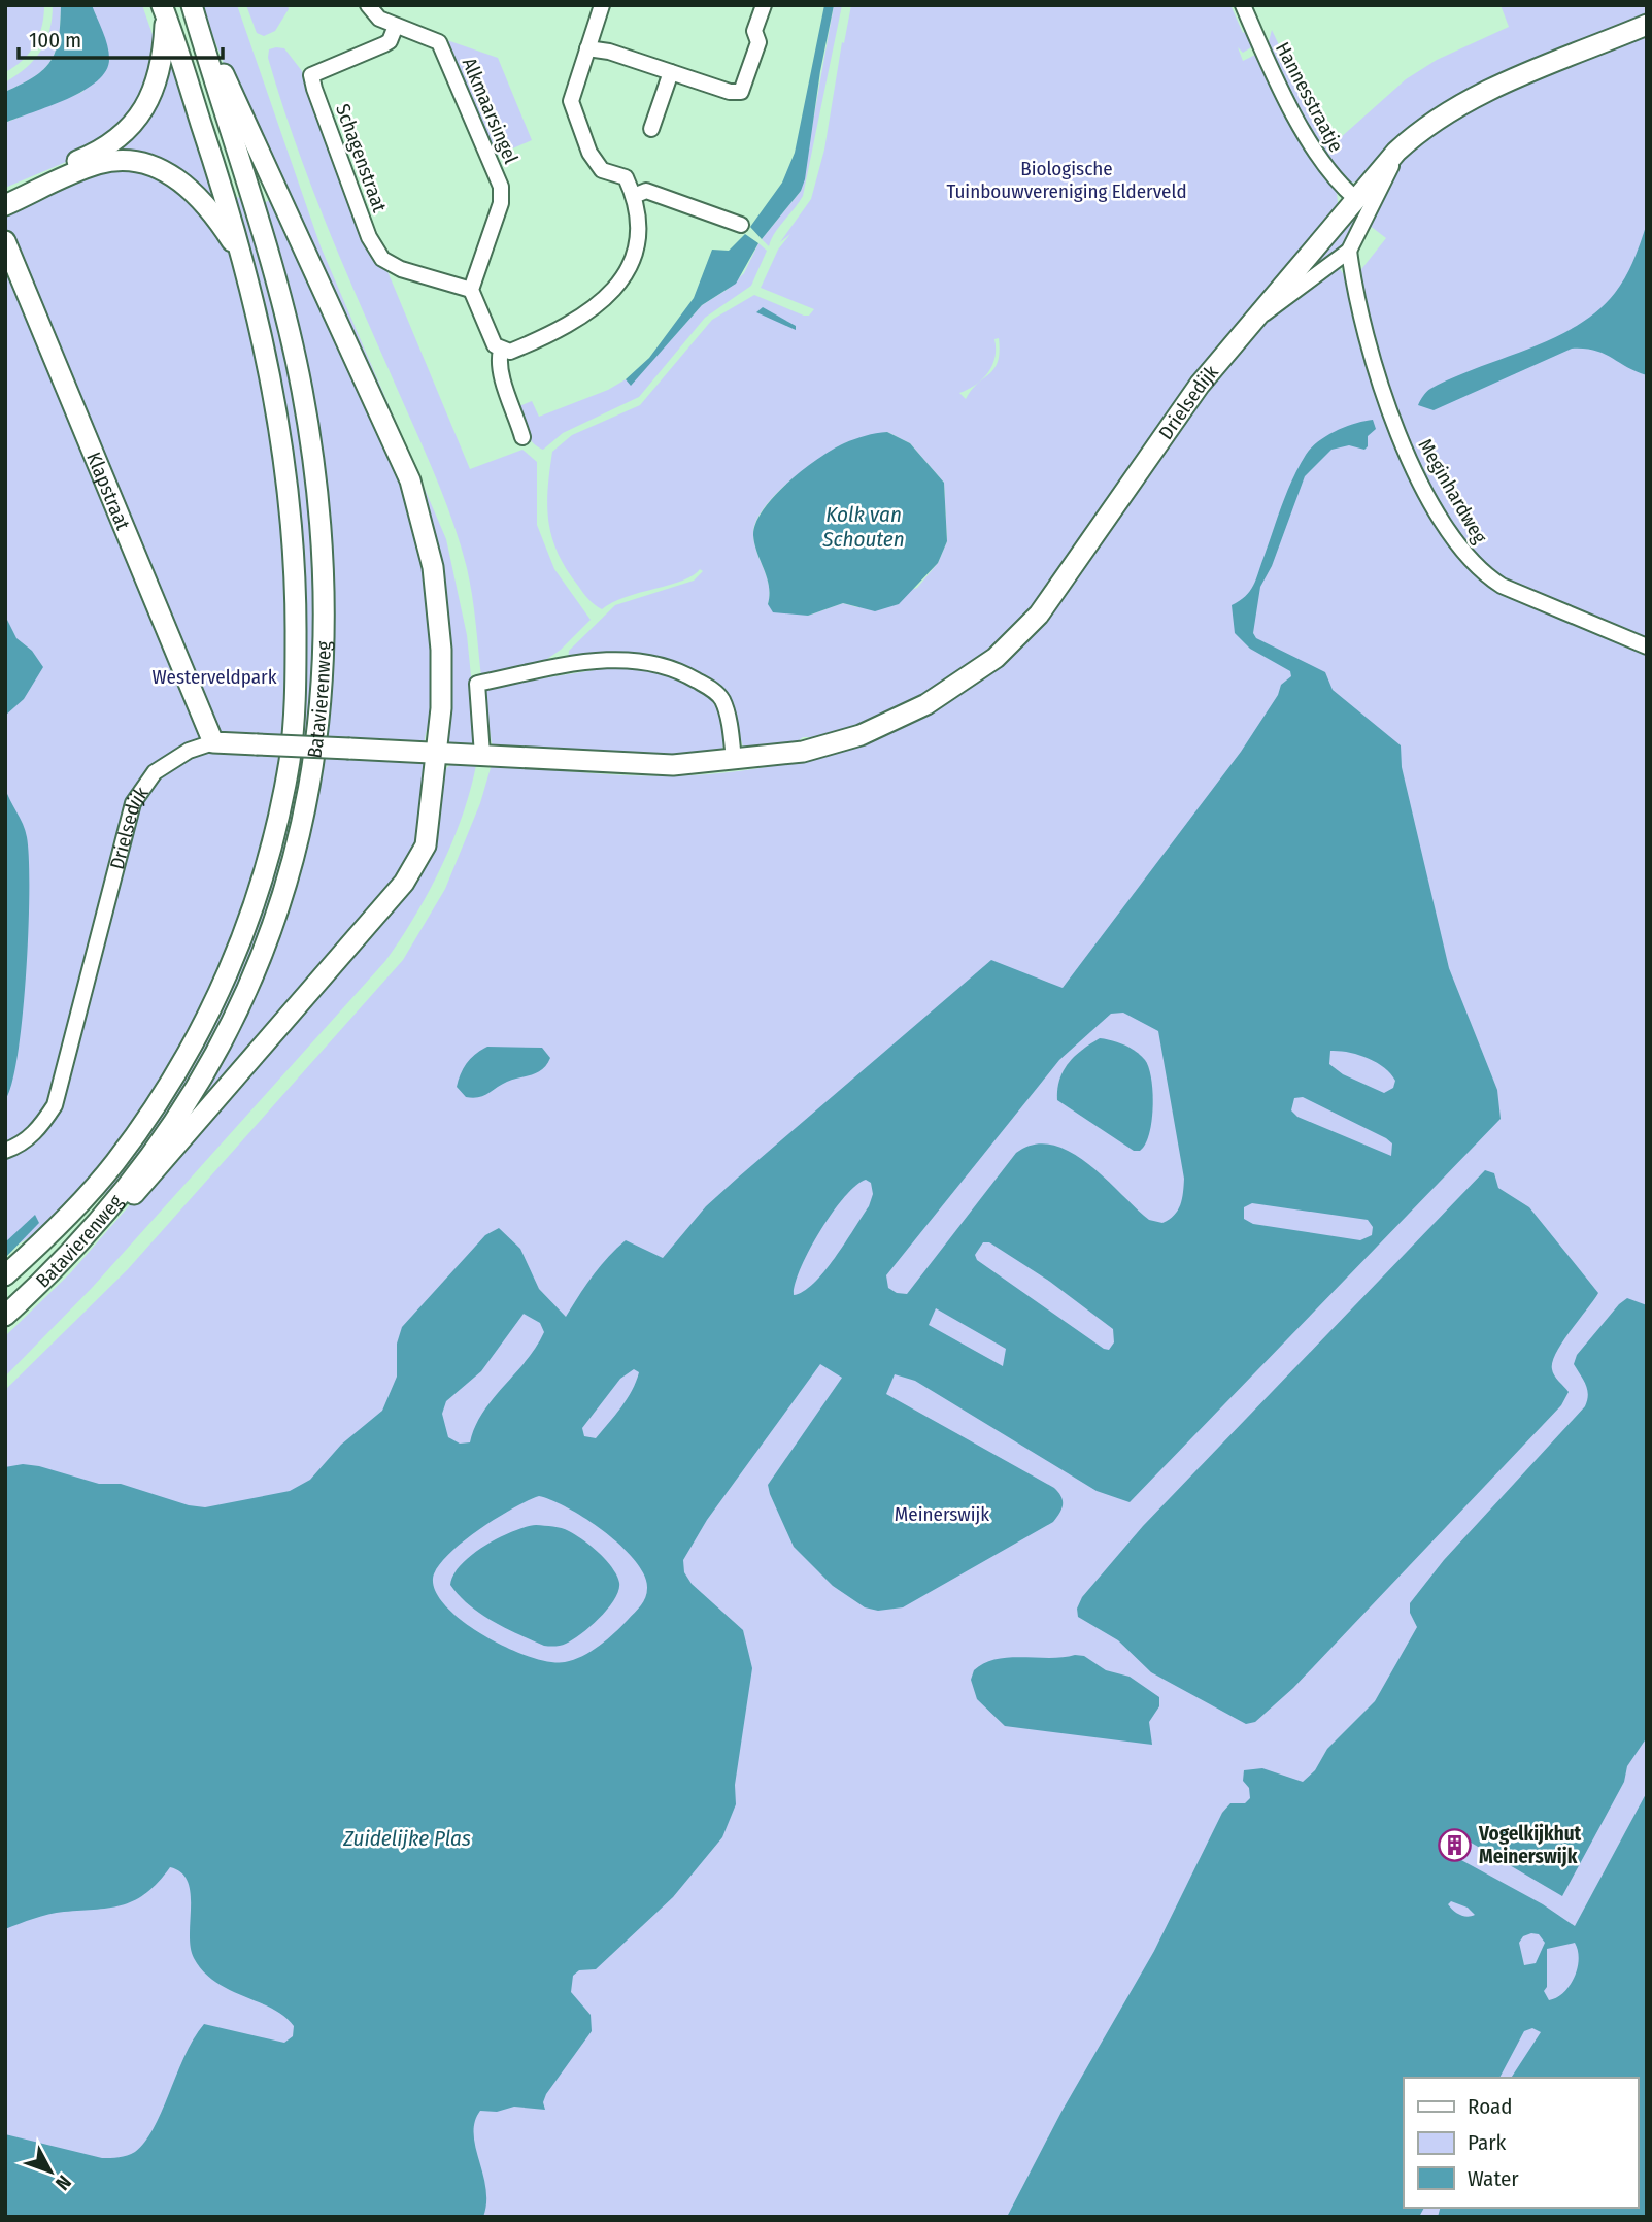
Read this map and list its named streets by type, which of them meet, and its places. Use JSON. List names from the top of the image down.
{
  "streets": {
    "main road": ["Drielsedijk", "Klapstraat", "Batavierenweg"],
    "street": [
      "Hannesstraatje",
      "Alkmaarsingel",
      "Schagenstraat",
      "Meginhardweg"
    ]
  },
  "crossings": [
    ["Hannesstraatje", "Drielsedijk"],
    ["Alkmaarsingel", "Schagenstraat"],
    ["Drielsedijk", "Klapstraat"]
  ],
  "water": ["Kolk van Schouten", "Zuidelijke Plas"],
  "parks": ["Biologische Tuinbouwvereniging Elderveld", "Westerveldpark", "Meinerswijk"],
  "places": {
    "building": ["Vogelkijkhut Meinerswijk"]
  },
  "legend": ["Road", "Park", "Water"],
  "scale_bar": "100 m",
  "north": "bottom right"
}
